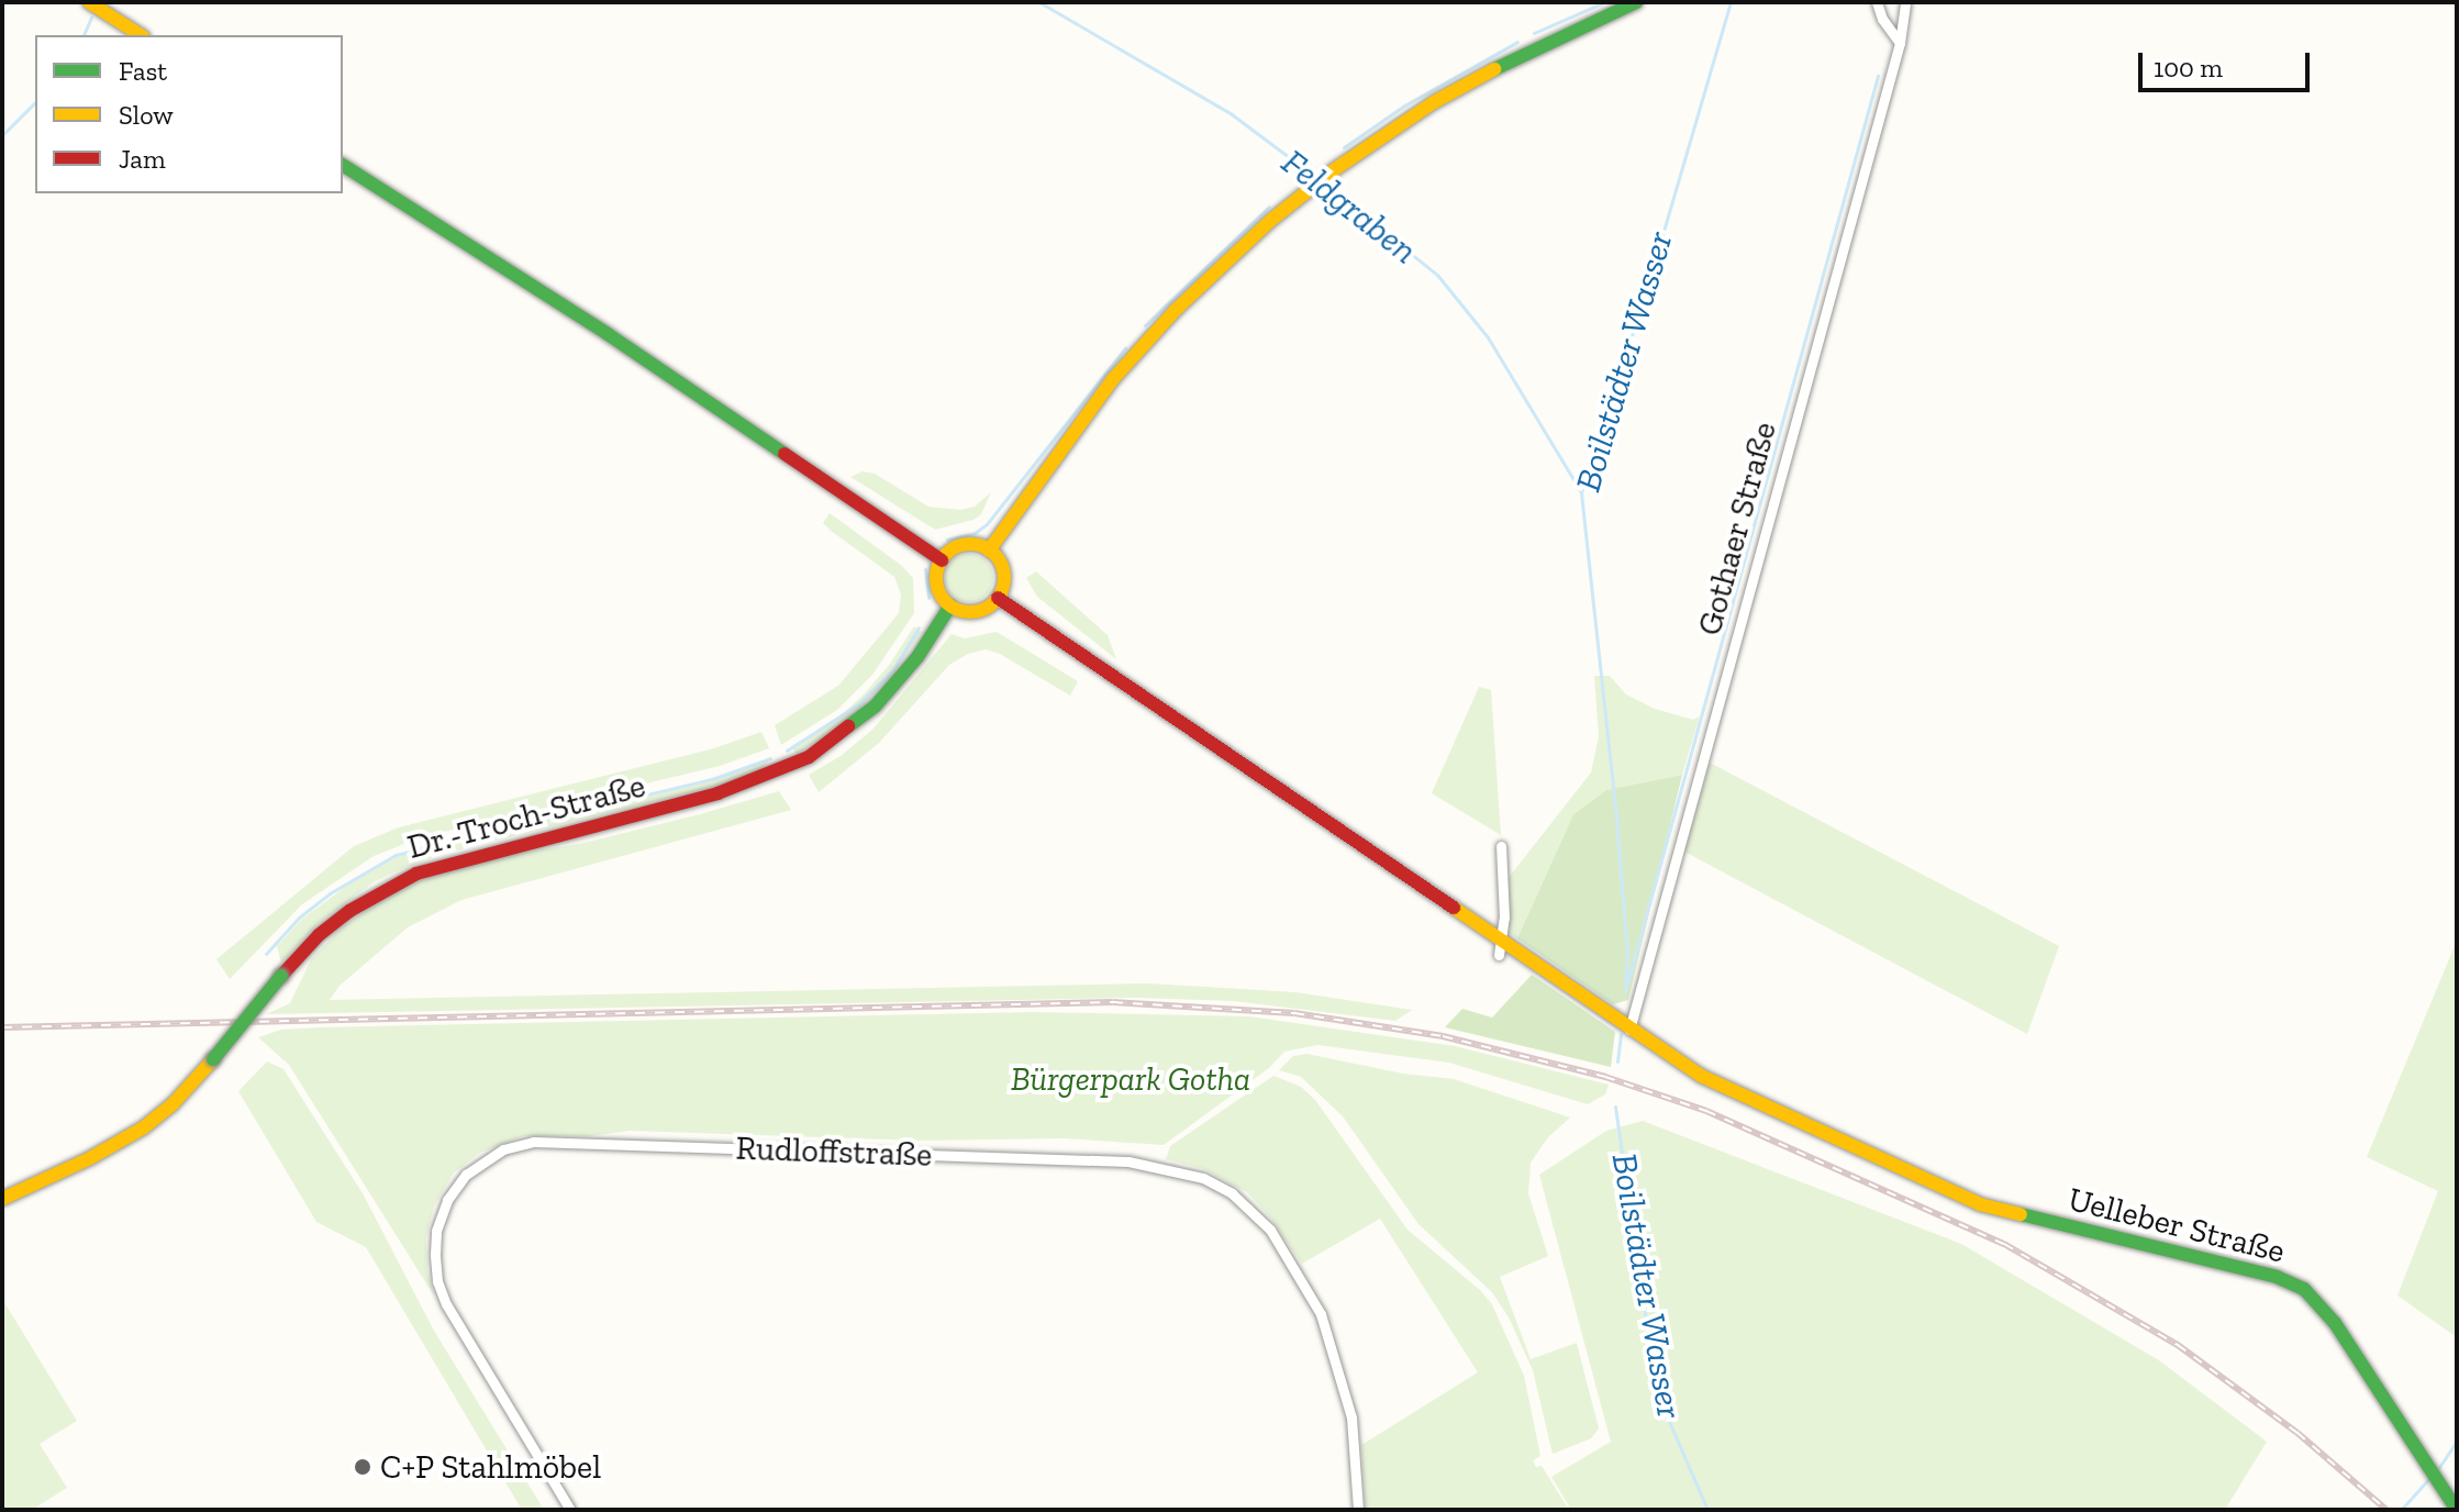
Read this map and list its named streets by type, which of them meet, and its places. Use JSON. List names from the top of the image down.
{
  "streets": {
    "street": [
      "Gothaer Straße",
      "Dr.-Troch-Straße",
      "Rudloffstraße",
      "Uelleber Straße"
    ]
  },
  "crossings": [
    ["Gothaer Straße", "Uelleber Straße"],
    ["Dr.-Troch-Straße", "Uelleber Straße"]
  ],
  "water": ["Feldgraben", "Boilstädter Wasser"],
  "parks": ["Bürgerpark Gotha"],
  "places": ["C+P Stahlmöbel"],
  "legend": ["Fast", "Slow", "Jam"],
  "scale_bar": "100 m"
}
